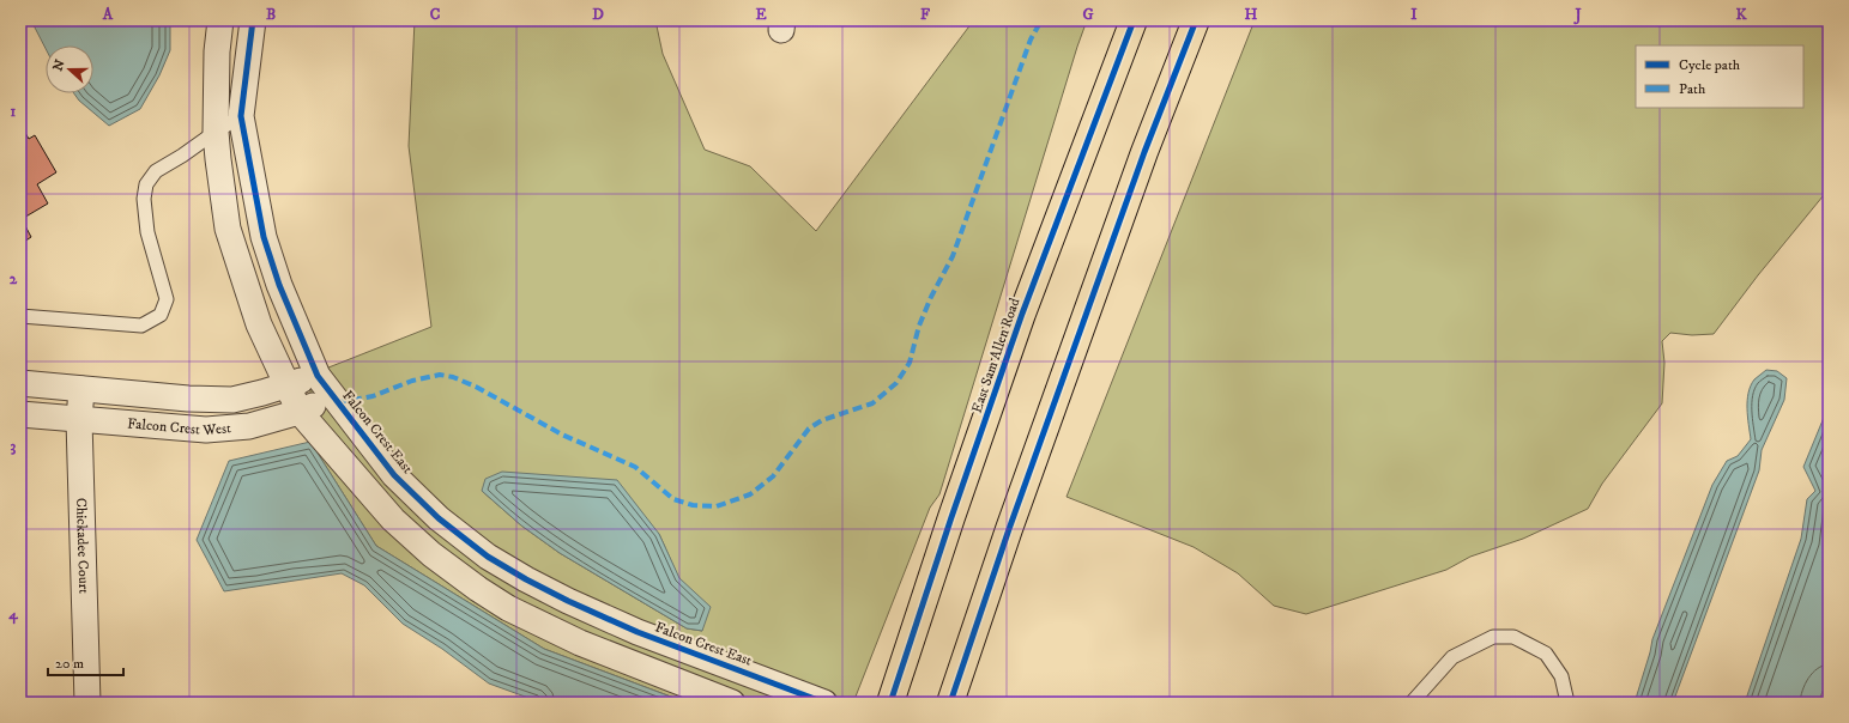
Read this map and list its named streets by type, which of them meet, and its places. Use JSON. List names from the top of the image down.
{
  "streets": {
    "main road": ["East Sam Allen Road"],
    "street": ["Falcon Crest West", "Falcon Crest East", "Chickadee Court"]
  },
  "crossings": [
    ["Falcon Crest West", "Falcon Crest East"],
    ["Falcon Crest West", "Chickadee Court"]
  ],
  "legend": ["Cycle path", "Path"],
  "scale_bar": "20 m",
  "north": "left",
  "grid": {
    "columns": [
      "A",
      "B",
      "C",
      "D",
      "E",
      "F",
      "G",
      "H",
      "I",
      "J",
      "K"
    ],
    "rows": [
      "1",
      "2",
      "3",
      "4"
    ]
  }
}
